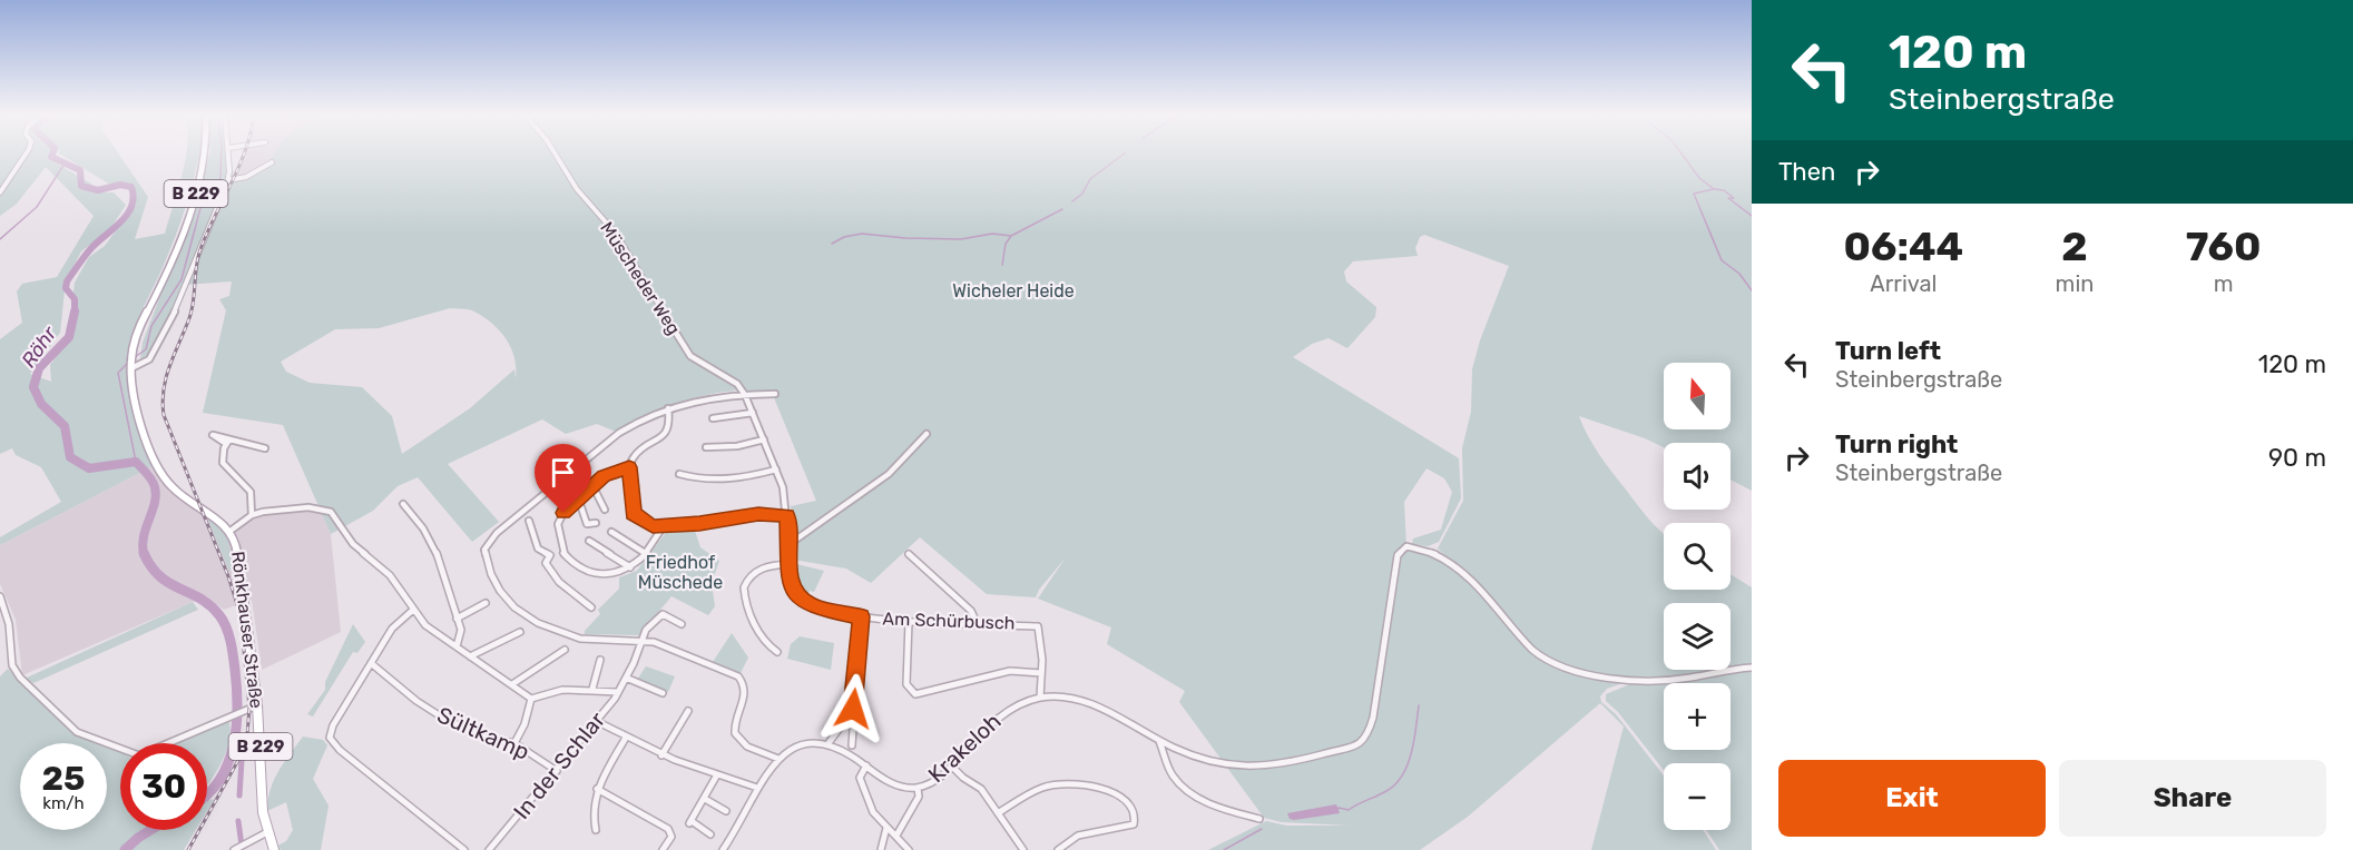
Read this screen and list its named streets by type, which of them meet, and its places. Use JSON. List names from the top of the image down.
{
  "streets": {
    "main road": ["B 229", "Rönkhauser Straße"],
    "street": [
      "Müscheder Weg",
      "Am Schürbusch",
      "Sültkamp",
      "Krakeloh",
      "In der Schlar"
    ]
  },
  "crossings": [
    ["B 229", "Rönkhauser Straße"],
    ["Sültkamp", "In der Schlar"]
  ],
  "water": ["Röhr"],
  "parks": ["Wicheler Heide", "Friedhof Müschede"],
  "north": "top",
  "page": {
    "turn": ["120 m", "Steinbergstraße"],
    "then": "Then",
    "eta": [
      "06:44",
      "Arrival",
      "2",
      "min",
      "760",
      "m"
    ],
    "list": [
      {
        "name": "Turn left",
        "note": "Steinbergstraße",
        "value": "120 m"
      },
      {
        "name": "Turn right",
        "note": "Steinbergstraße",
        "value": "90 m"
      }
    ],
    "map_buttons": ["+", "−"],
    "speed": "25 km/h",
    "limit": "30",
    "buttons": ["Exit", "Share"]
  }
}
